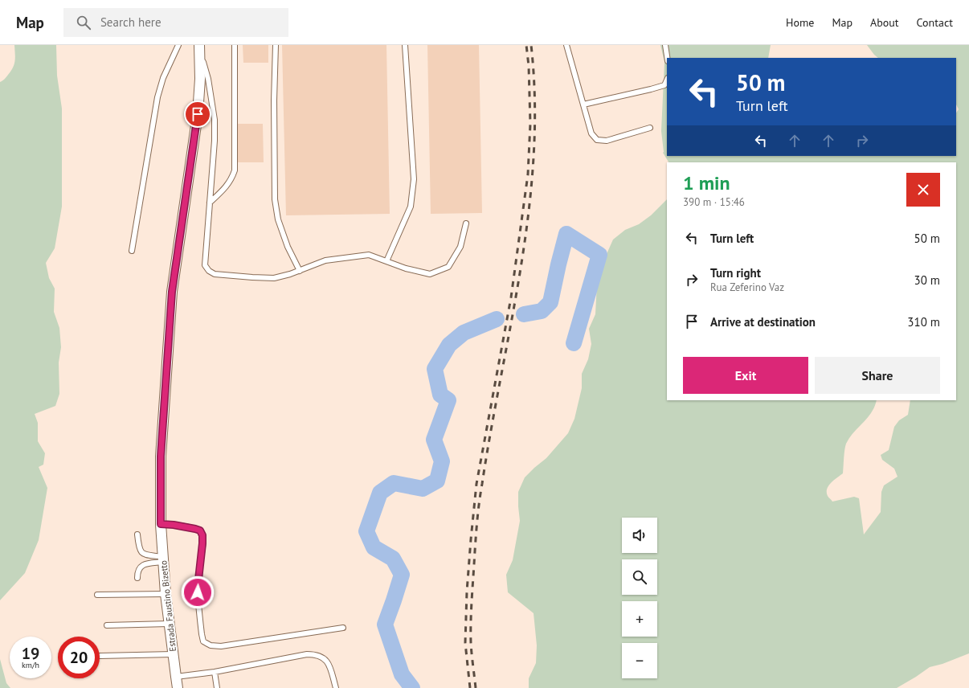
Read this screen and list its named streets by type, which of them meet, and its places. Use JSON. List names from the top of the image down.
{
  "streets": {
    "street": ["Estrada Faustino Bizetto"]
  },
  "page": {
    "header": "Map",
    "search": "Search here",
    "nav": [
      "Home",
      "Map",
      "About",
      "Contact"
    ],
    "turn": ["50 m", "Turn left"],
    "heading": ["1 min", "390 m · 15:46"],
    "list": [
      {
        "name": "Turn left",
        "value": "50 m"
      },
      {
        "name": "Turn right",
        "note": "Rua Zeferino Vaz",
        "value": "30 m"
      },
      {
        "name": "Arrive at destination",
        "value": "310 m"
      }
    ],
    "buttons": ["Exit", "Share"],
    "map_buttons": ["+", "−"],
    "speed": "19 km/h",
    "limit": "20"
  }
}
